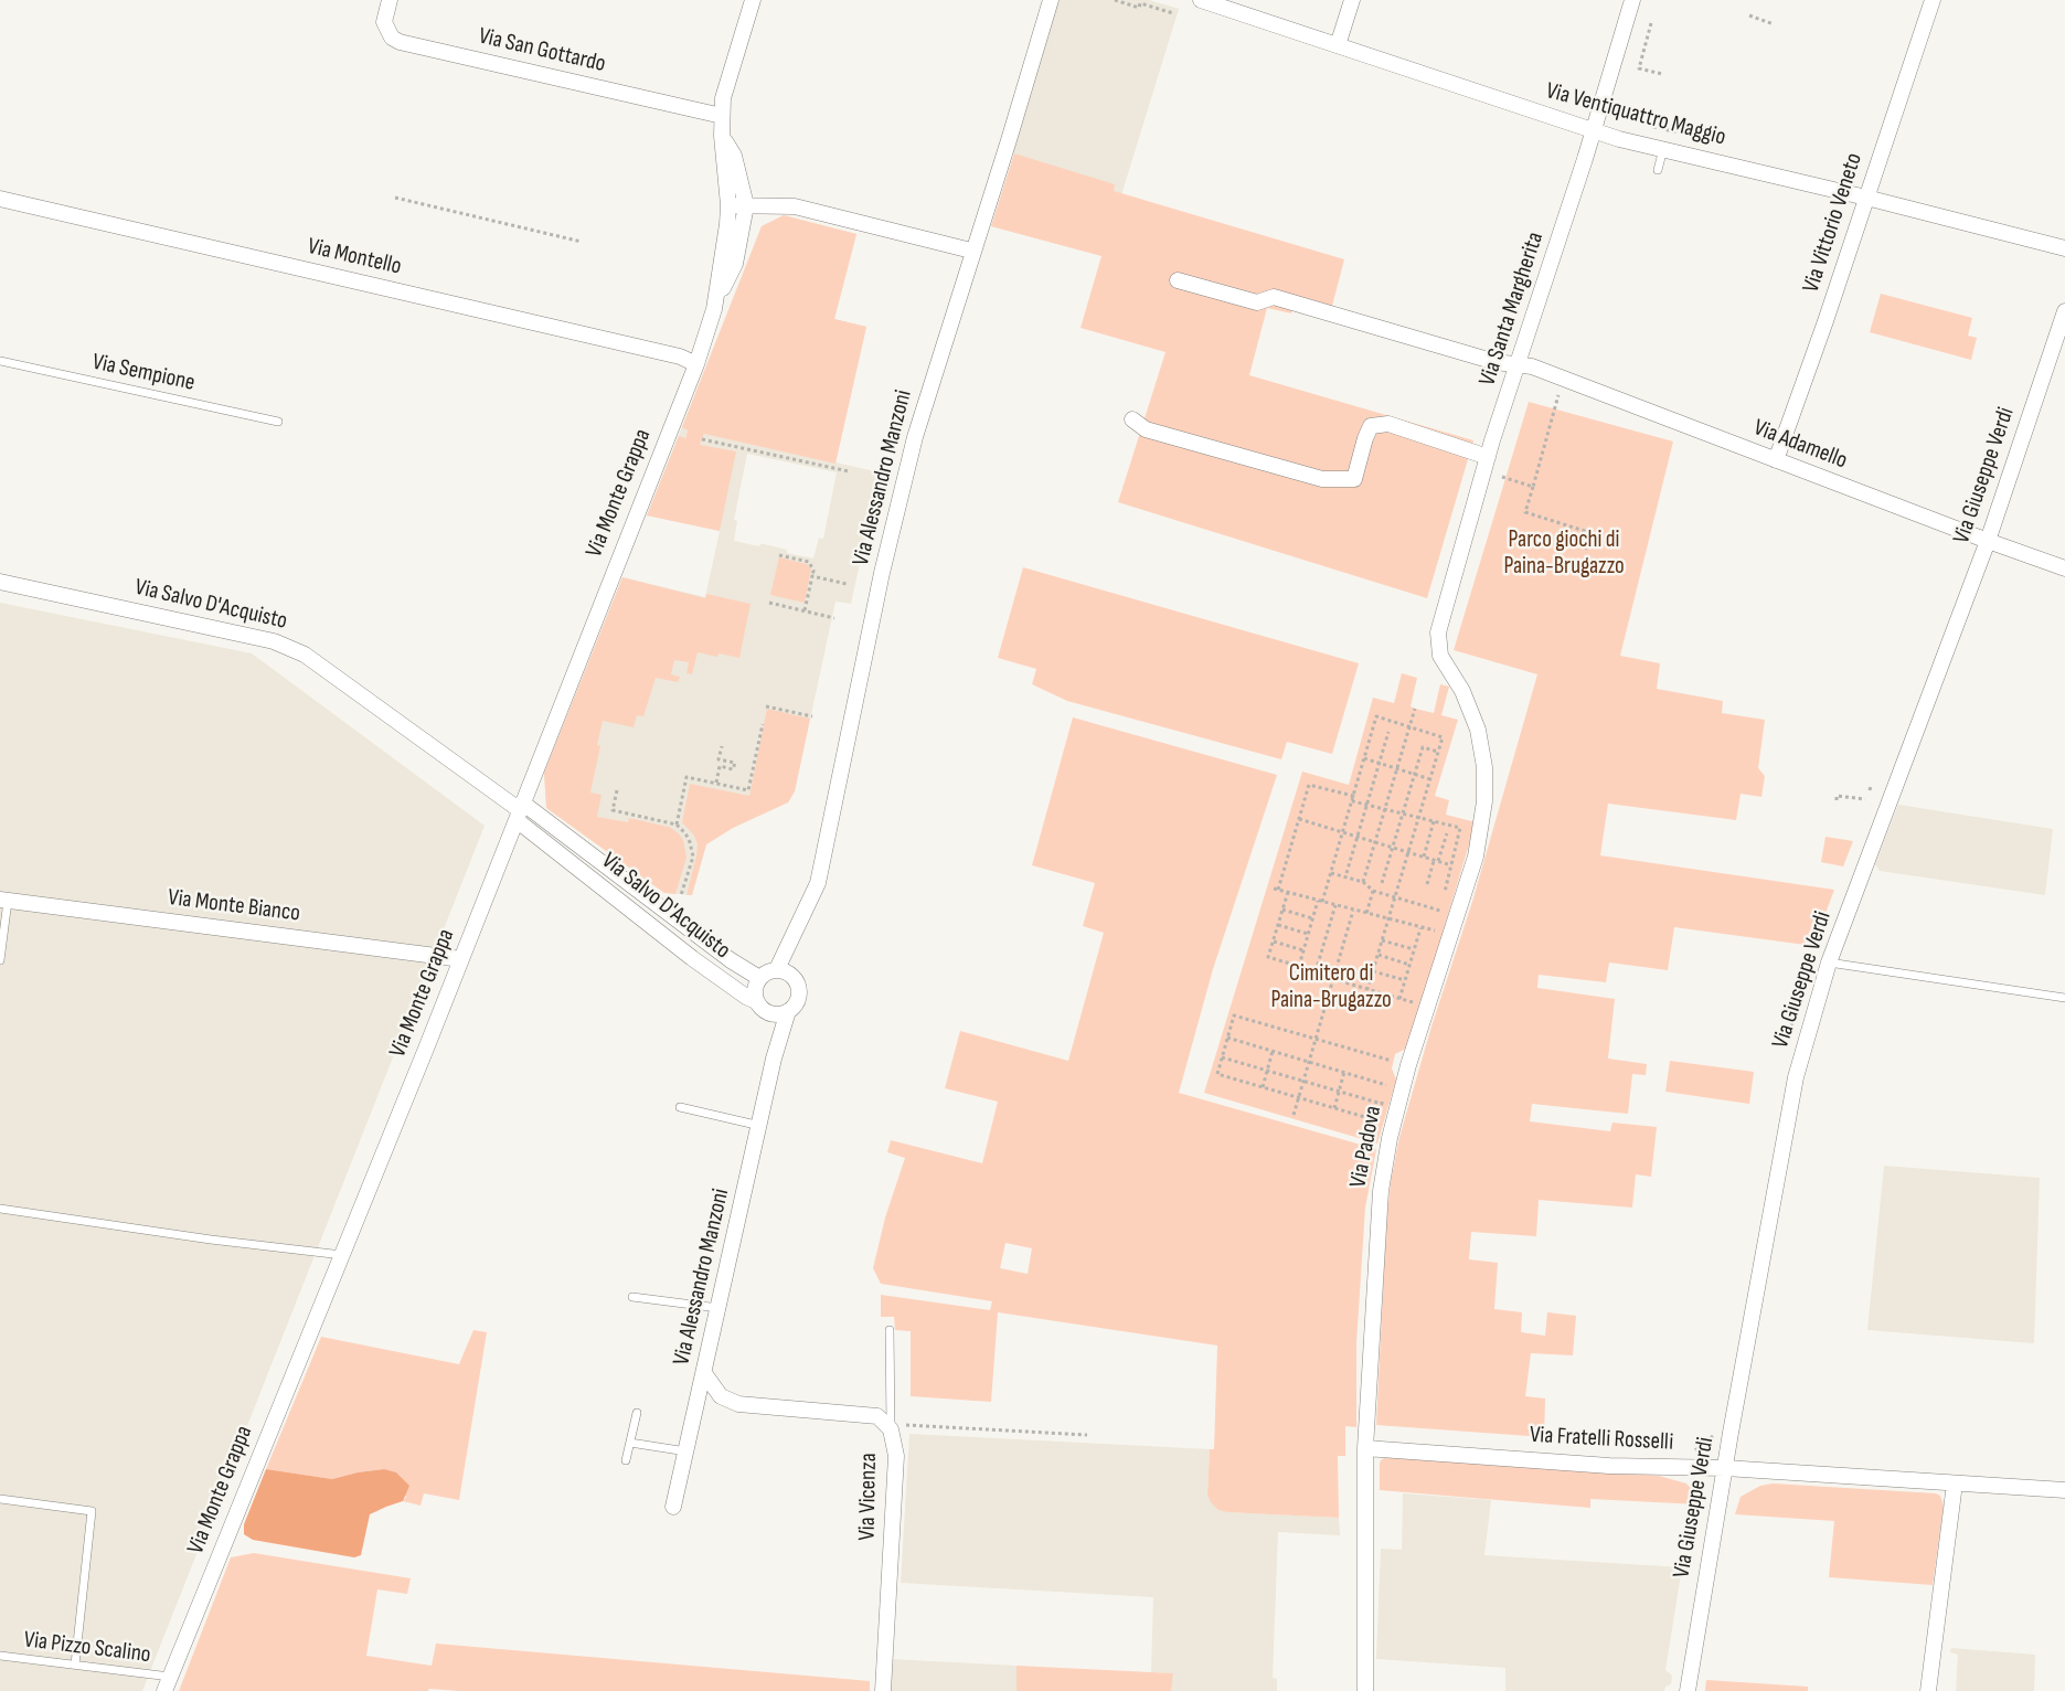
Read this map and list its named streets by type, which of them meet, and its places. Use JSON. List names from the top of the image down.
{
  "streets": {
    "street": [
      "Via San Gottardo",
      "Via Ventiquattro Maggio",
      "Via Vittorio Veneto",
      "Via Montello",
      "Via Santa Margherita",
      "Via Adamello",
      "Via Giuseppe Verdi",
      "Via Alessandro Manzoni",
      "Via Monte Grappa",
      "Via Salvo D'Acquisto",
      "Via Monte Bianco",
      "Via Padova",
      "Via Fratelli Rosselli",
      "Via Vicenza"
    ],
    "lane": ["Via Sempione", "Via Pizzo Scalino"]
  },
  "crossings": [
    ["Via San Gottardo", "Via Monte Grappa"],
    ["Via Ventiquattro Maggio", "Via Vittorio Veneto"],
    ["Via Ventiquattro Maggio", "Via Santa Margherita"],
    ["Via Vittorio Veneto", "Via Adamello"],
    ["Via Montello", "Via Monte Grappa"],
    ["Via Santa Margherita", "Via Adamello"],
    ["Via Santa Margherita", "Via Padova"],
    ["Via Adamello", "Via Giuseppe Verdi"],
    ["Via Giuseppe Verdi", "Via Fratelli Rosselli"],
    ["Via Alessandro Manzoni", "Via Salvo D'Acquisto"],
    ["Via Alessandro Manzoni", "Via Vicenza"],
    ["Via Monte Grappa", "Via Salvo D'Acquisto"],
    ["Via Monte Grappa", "Via Monte Bianco"],
    ["Via Monte Grappa", "Via Pizzo Scalino"],
    ["Via Padova", "Via Fratelli Rosselli"]
  ],
  "parks": ["Parco giochi di Paina-Brugazzo", "Cimitero di Paina-Brugazzo"]
}
